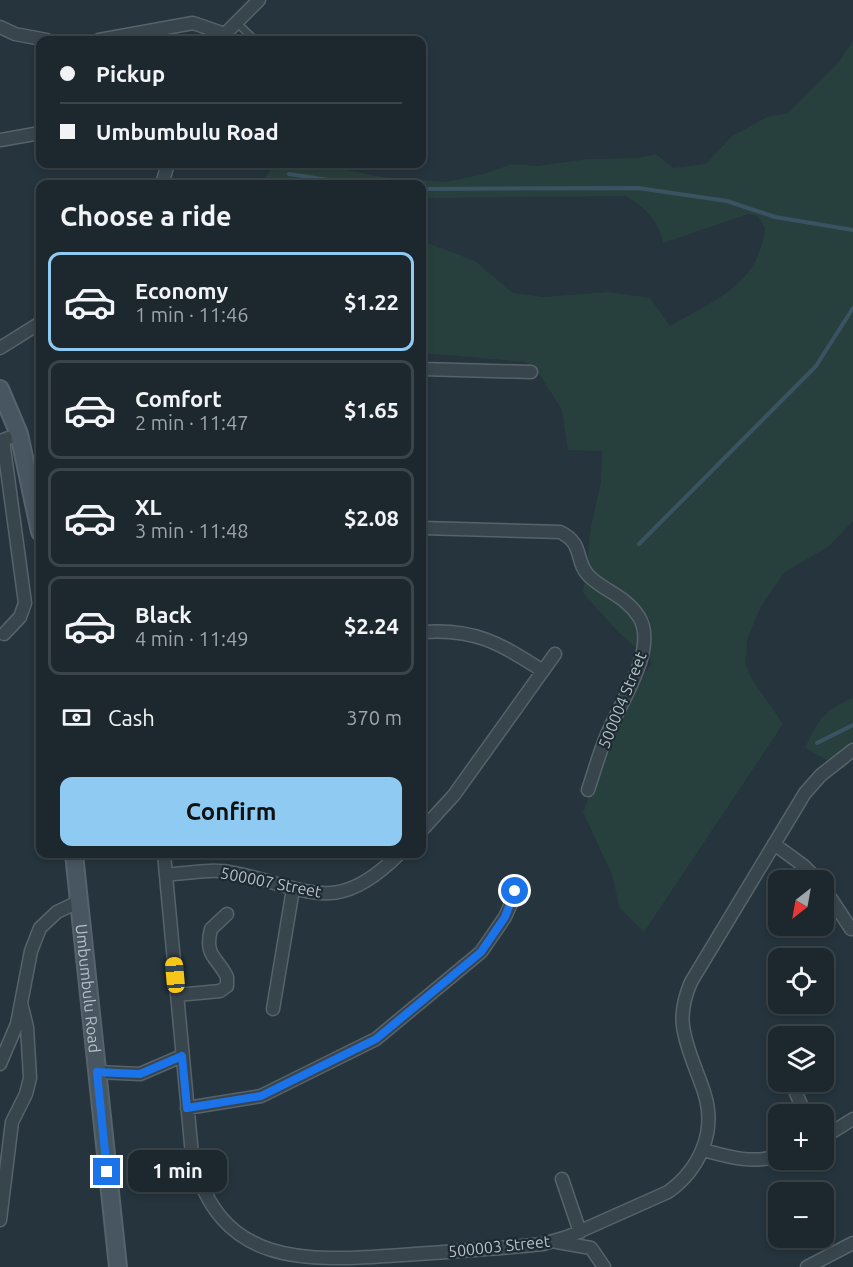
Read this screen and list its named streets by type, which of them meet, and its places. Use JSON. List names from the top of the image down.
{
  "streets": {
    "main road": ["Umbumbulu Road"],
    "street": ["500004 Street", "500007 Street", "500003 Street"]
  },
  "crossings": [
    ["500007 Street", "500003 Street"]
  ],
  "north": "bottom left",
  "page": {
    "banner": ["Pickup", "Umbumbulu Road"],
    "heading": "Choose a ride",
    "list": [
      {
        "name": "Economy",
        "note": "1 min · 11:46",
        "value": "$1.22"
      },
      {
        "name": "Comfort",
        "note": "2 min · 11:47",
        "value": "$1.65"
      },
      {
        "name": "XL",
        "note": "3 min · 11:48",
        "value": "$2.08"
      },
      {
        "name": "Black",
        "note": "4 min · 11:49",
        "value": "$2.24"
      }
    ],
    "pay": ["Cash", "370 m"],
    "buttons": "Confirm",
    "map_buttons": ["+", "−"],
    "bubble": "1 min"
  }
}
